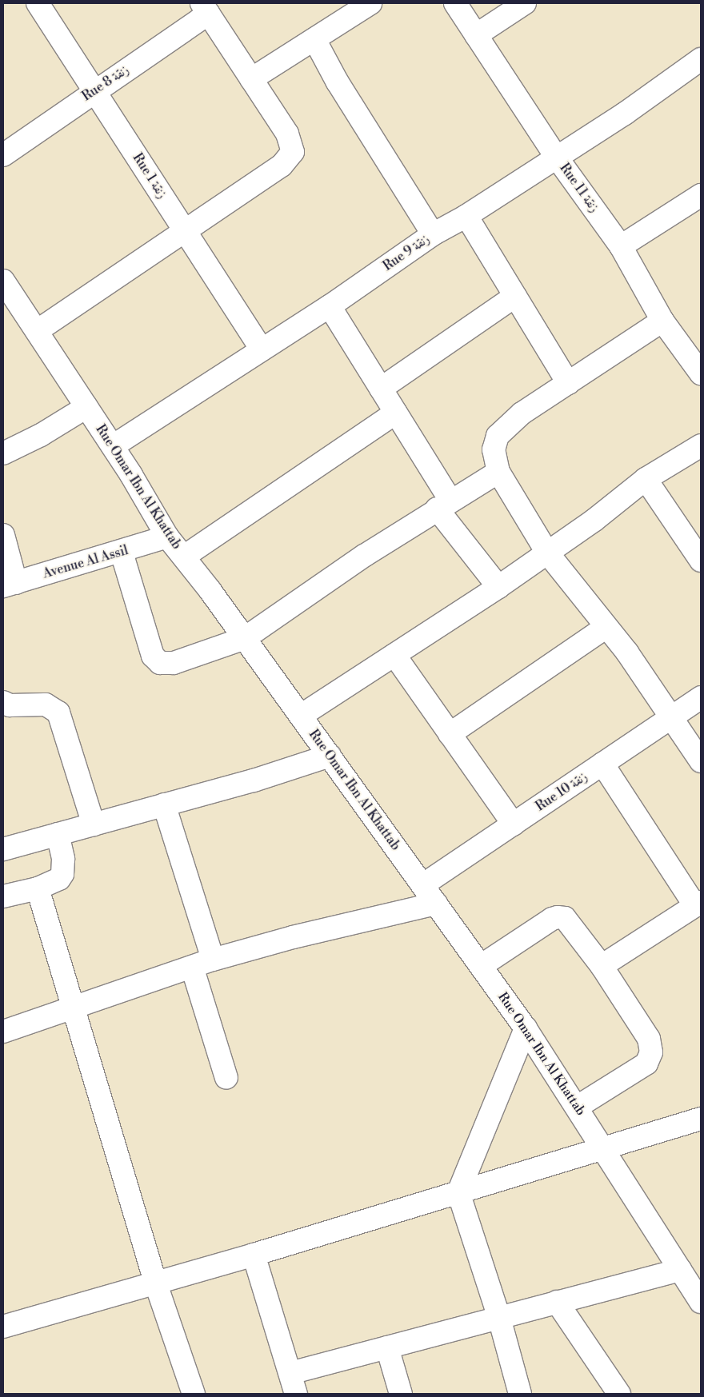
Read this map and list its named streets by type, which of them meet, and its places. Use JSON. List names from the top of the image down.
{
  "streets": {
    "street": [
      "Rue 8 زنقة",
      "Rue 1 زنقة",
      "Rue 11 زنقة",
      "Rue 9 زنقة",
      "Rue Omar Ibn Al Khattab",
      "Avenue Al Assil",
      "Rue 10 زنقة"
    ]
  },
  "crossings": [
    ["Rue 8 زنقة", "Rue 1 زنقة"],
    ["Rue 1 زنقة", "Rue 9 زنقة"],
    ["Rue 11 زنقة", "Rue 9 زنقة"],
    ["Rue 9 زنقة", "Rue Omar Ibn Al Khattab"],
    ["Rue Omar Ibn Al Khattab", "Avenue Al Assil"],
    ["Rue Omar Ibn Al Khattab", "Rue 10 زنقة"]
  ]
}
